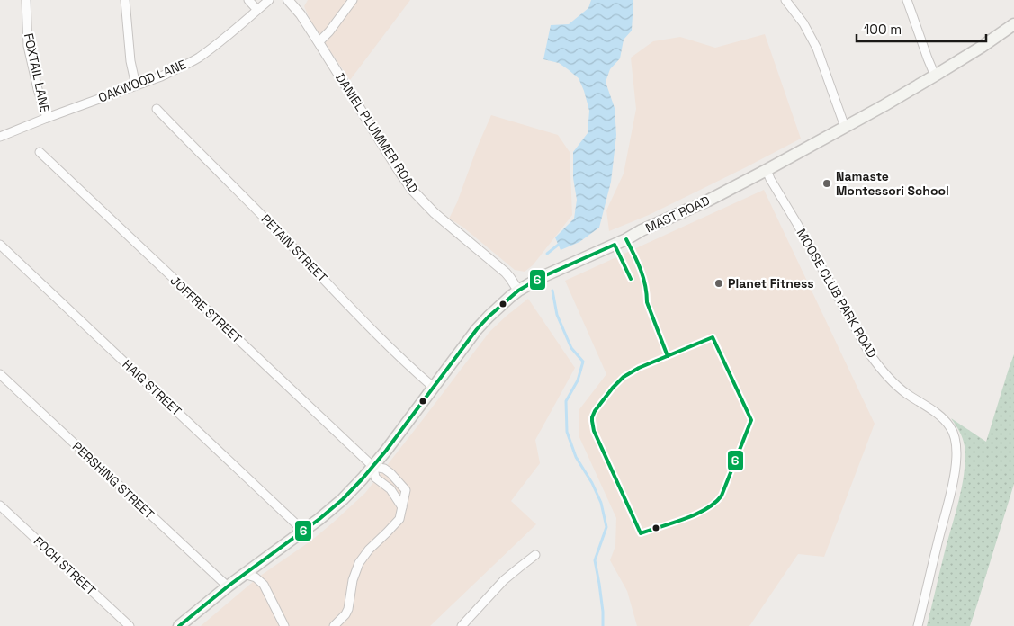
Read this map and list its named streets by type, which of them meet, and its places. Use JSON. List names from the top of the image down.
{
  "streets": {
    "main road": ["MAST ROAD"],
    "street": [
      "FOXTAIL LANE",
      "OAKWOOD LANE",
      "DANIEL PLUMMER ROAD",
      "PETAIN STREET",
      "MOOSE CLUB PARK ROAD",
      "JOFFRE STREET",
      "HAIG STREET",
      "PERSHING STREET",
      "FOCH STREET"
    ]
  },
  "crossings": [
    ["FOXTAIL LANE", "OAKWOOD LANE"],
    ["DANIEL PLUMMER ROAD", "MAST ROAD"],
    ["MAST ROAD", "PETAIN STREET"],
    ["MAST ROAD", "MOOSE CLUB PARK ROAD"],
    ["MAST ROAD", "JOFFRE STREET"],
    ["MAST ROAD", "HAIG STREET"],
    ["MAST ROAD", "PERSHING STREET"]
  ],
  "places": ["Namaste Montessori School", "Planet Fitness"],
  "lines": ["transit line 6"],
  "scale_bar": "100 m"
}
